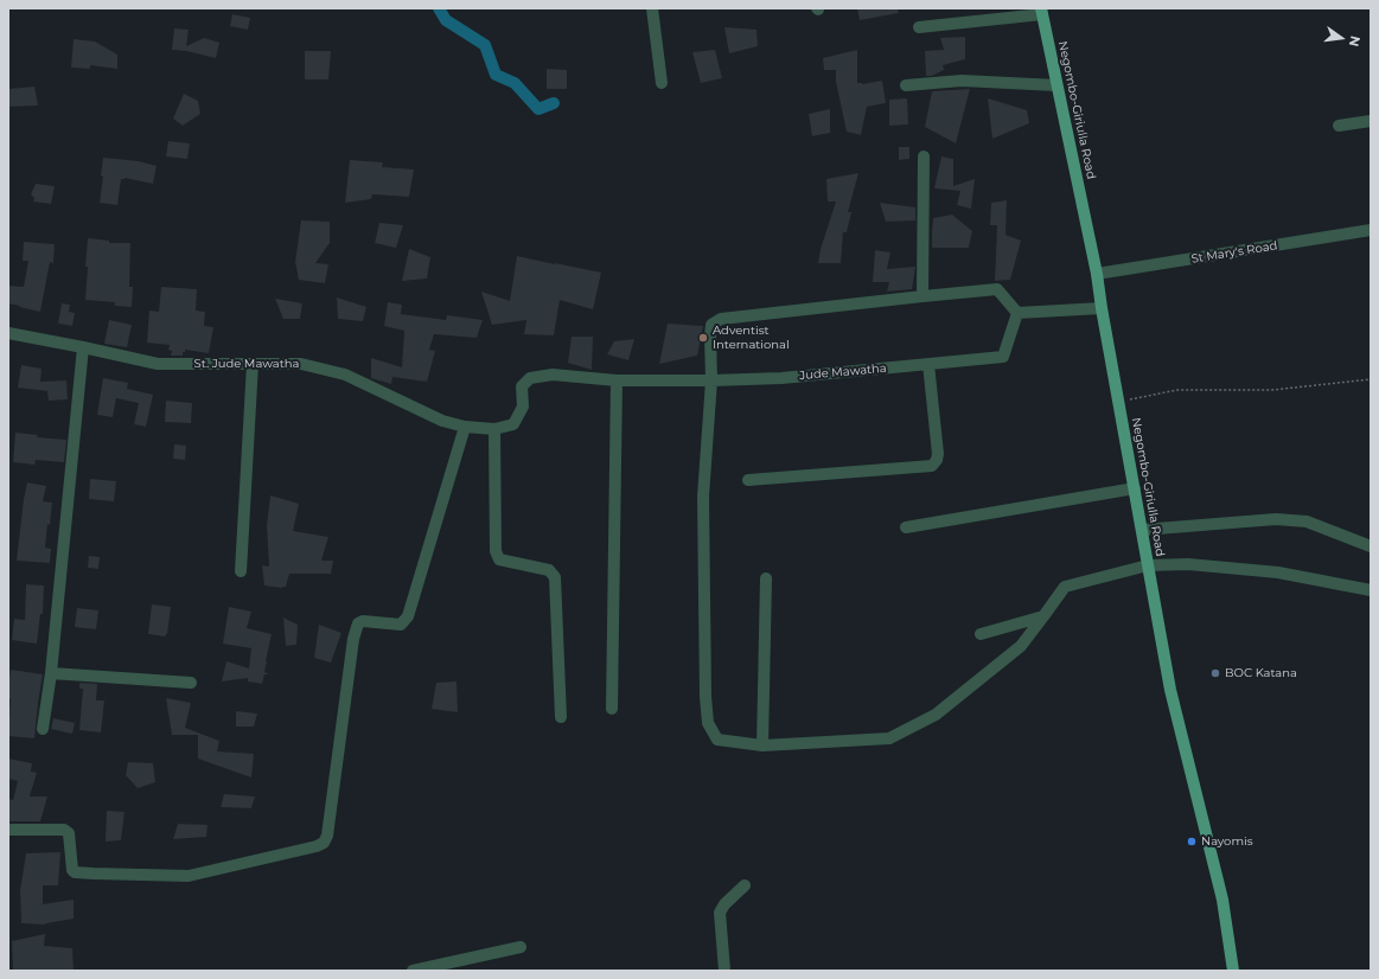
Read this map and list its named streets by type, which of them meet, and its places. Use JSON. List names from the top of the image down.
{
  "streets": {
    "main road": ["Negombo-Giriulla Road"],
    "street": ["St Mary's Road", "St. Jude Mawatha", "Jude Mawatha"]
  },
  "crossings": [
    ["Negombo-Giriulla Road", "St Mary's Road"],
    ["St. Jude Mawatha", "Jude Mawatha"]
  ],
  "places": ["Adventist International", "BOC Katana", "Nayomis"],
  "north": "right"
}
